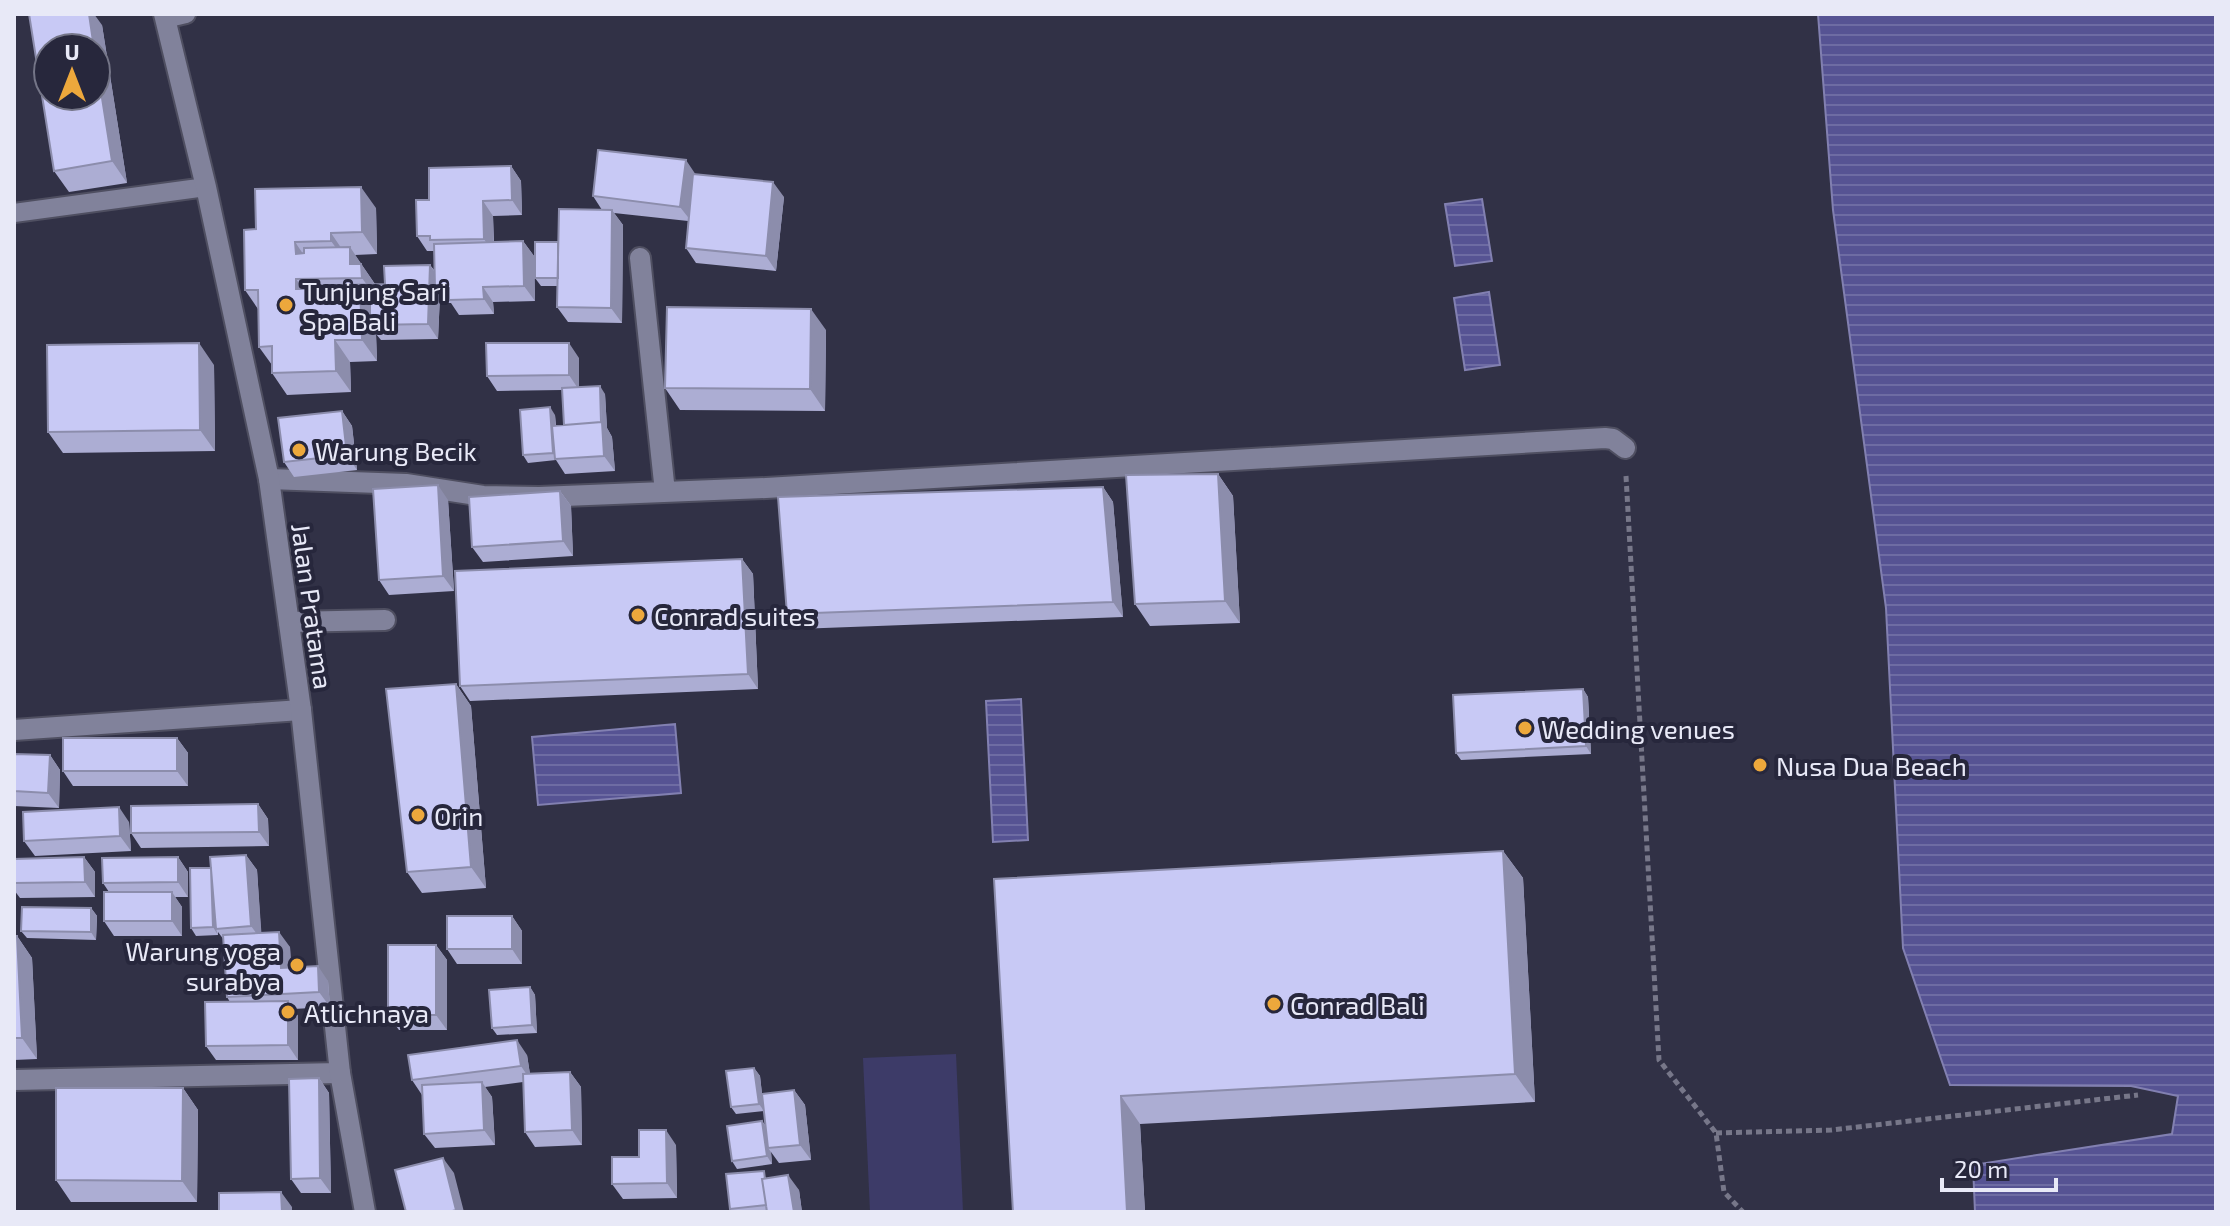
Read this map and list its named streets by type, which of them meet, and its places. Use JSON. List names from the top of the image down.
{
  "streets": {
    "street": ["Jalan Pratama"]
  },
  "places": [
    "Tunjung Sari Spa Bali",
    "Warung Becik",
    "Conrad suites",
    "Wedding venues",
    "Nusa Dua Beach",
    "Orin",
    "Warung yoga surabya",
    "Conrad Bali",
    "Atlichnaya"
  ],
  "scale_bar": "20 m",
  "north": "top"
}
